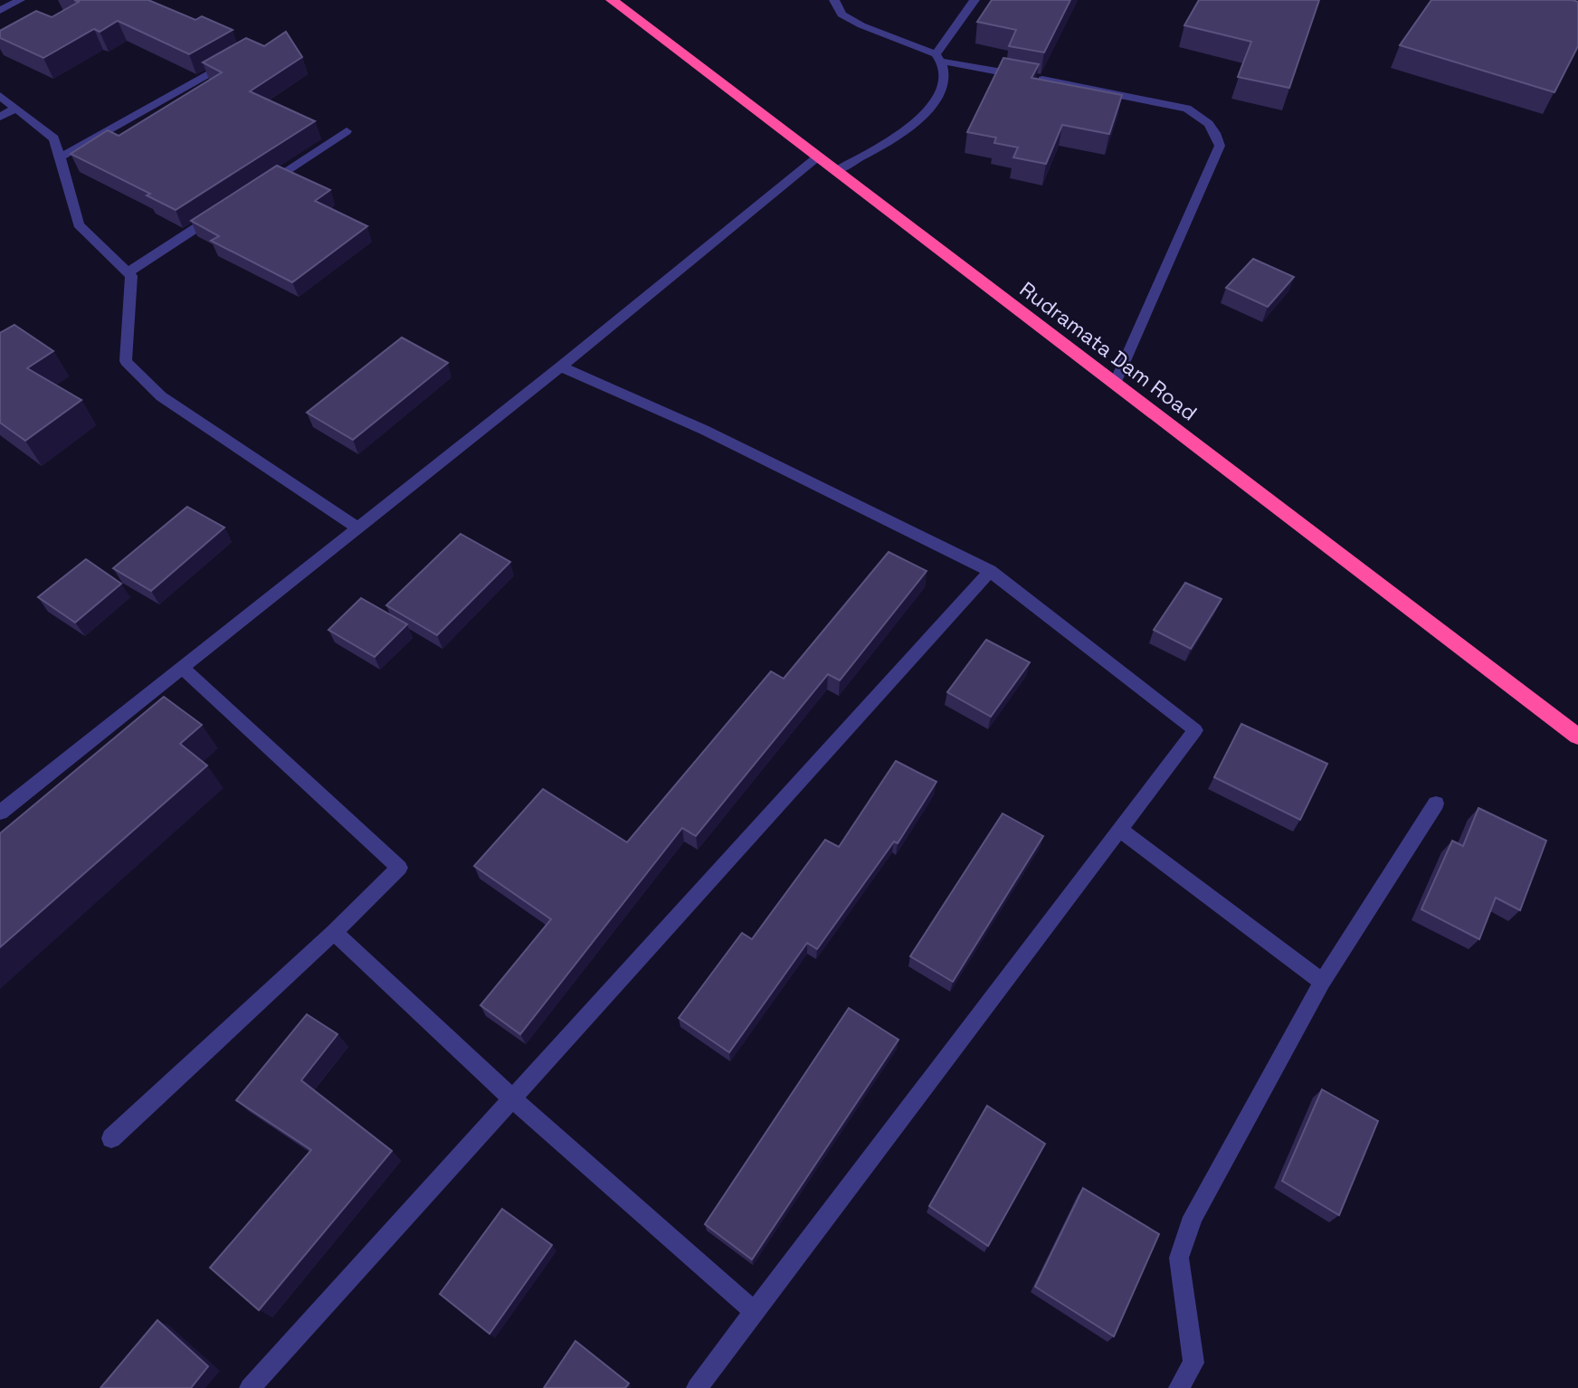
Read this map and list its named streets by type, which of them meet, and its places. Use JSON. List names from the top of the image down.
{
  "streets": {
    "highway": ["Rudramata Dam Road"]
  }
}
